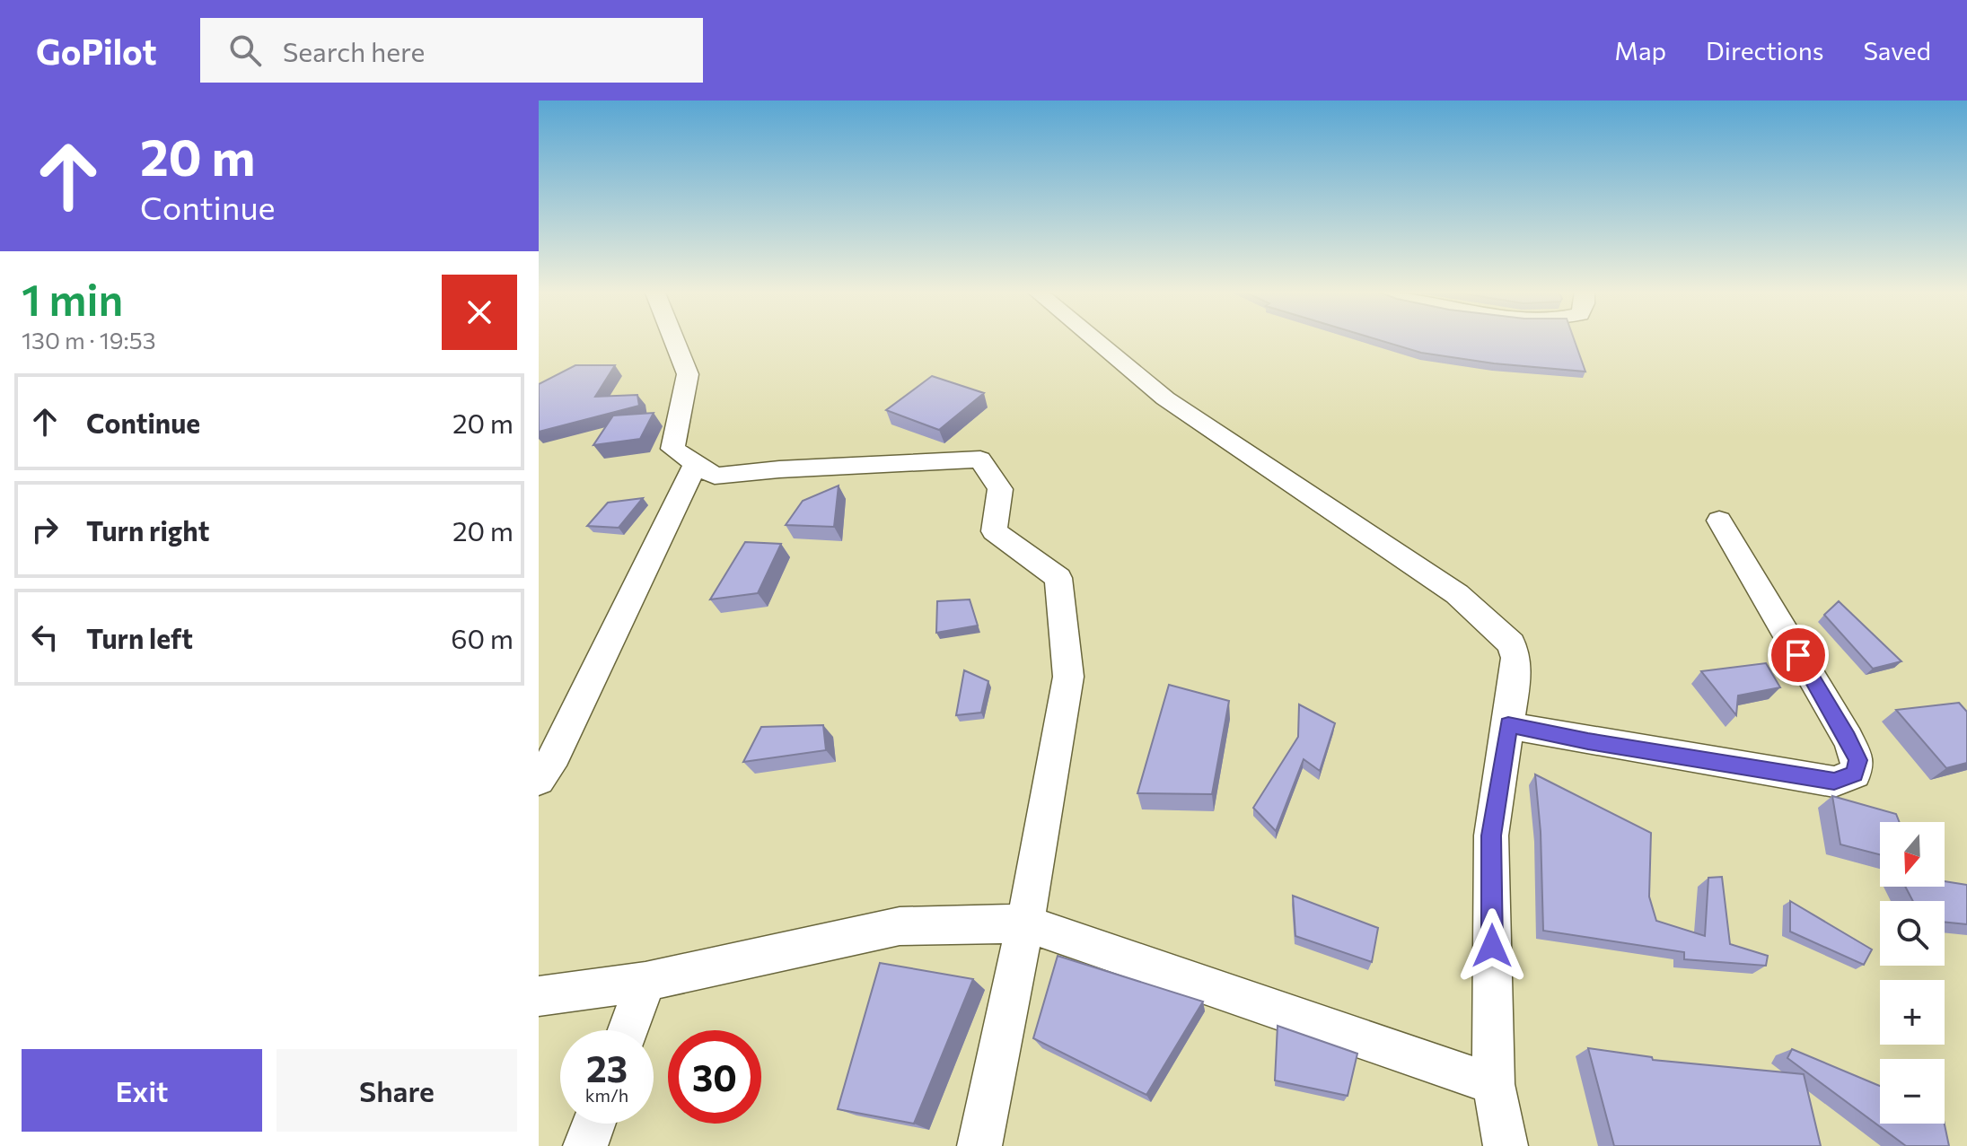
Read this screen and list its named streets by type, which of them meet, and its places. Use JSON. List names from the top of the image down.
{
  "north": "bottom",
  "page": {
    "header": "GoPilot",
    "search": "Search here",
    "nav": ["Map", "Directions", "Saved"],
    "turn": ["20 m", "Continue"],
    "heading": ["1 min", "130 m · 19:53"],
    "list": [
      {
        "name": "Continue",
        "value": "20 m"
      },
      {
        "name": "Turn right",
        "value": "20 m"
      },
      {
        "name": "Turn left",
        "value": "60 m"
      }
    ],
    "map_buttons": ["+", "−"],
    "speed": "23 km/h",
    "limit": "30",
    "buttons": ["Exit", "Share"]
  }
}
